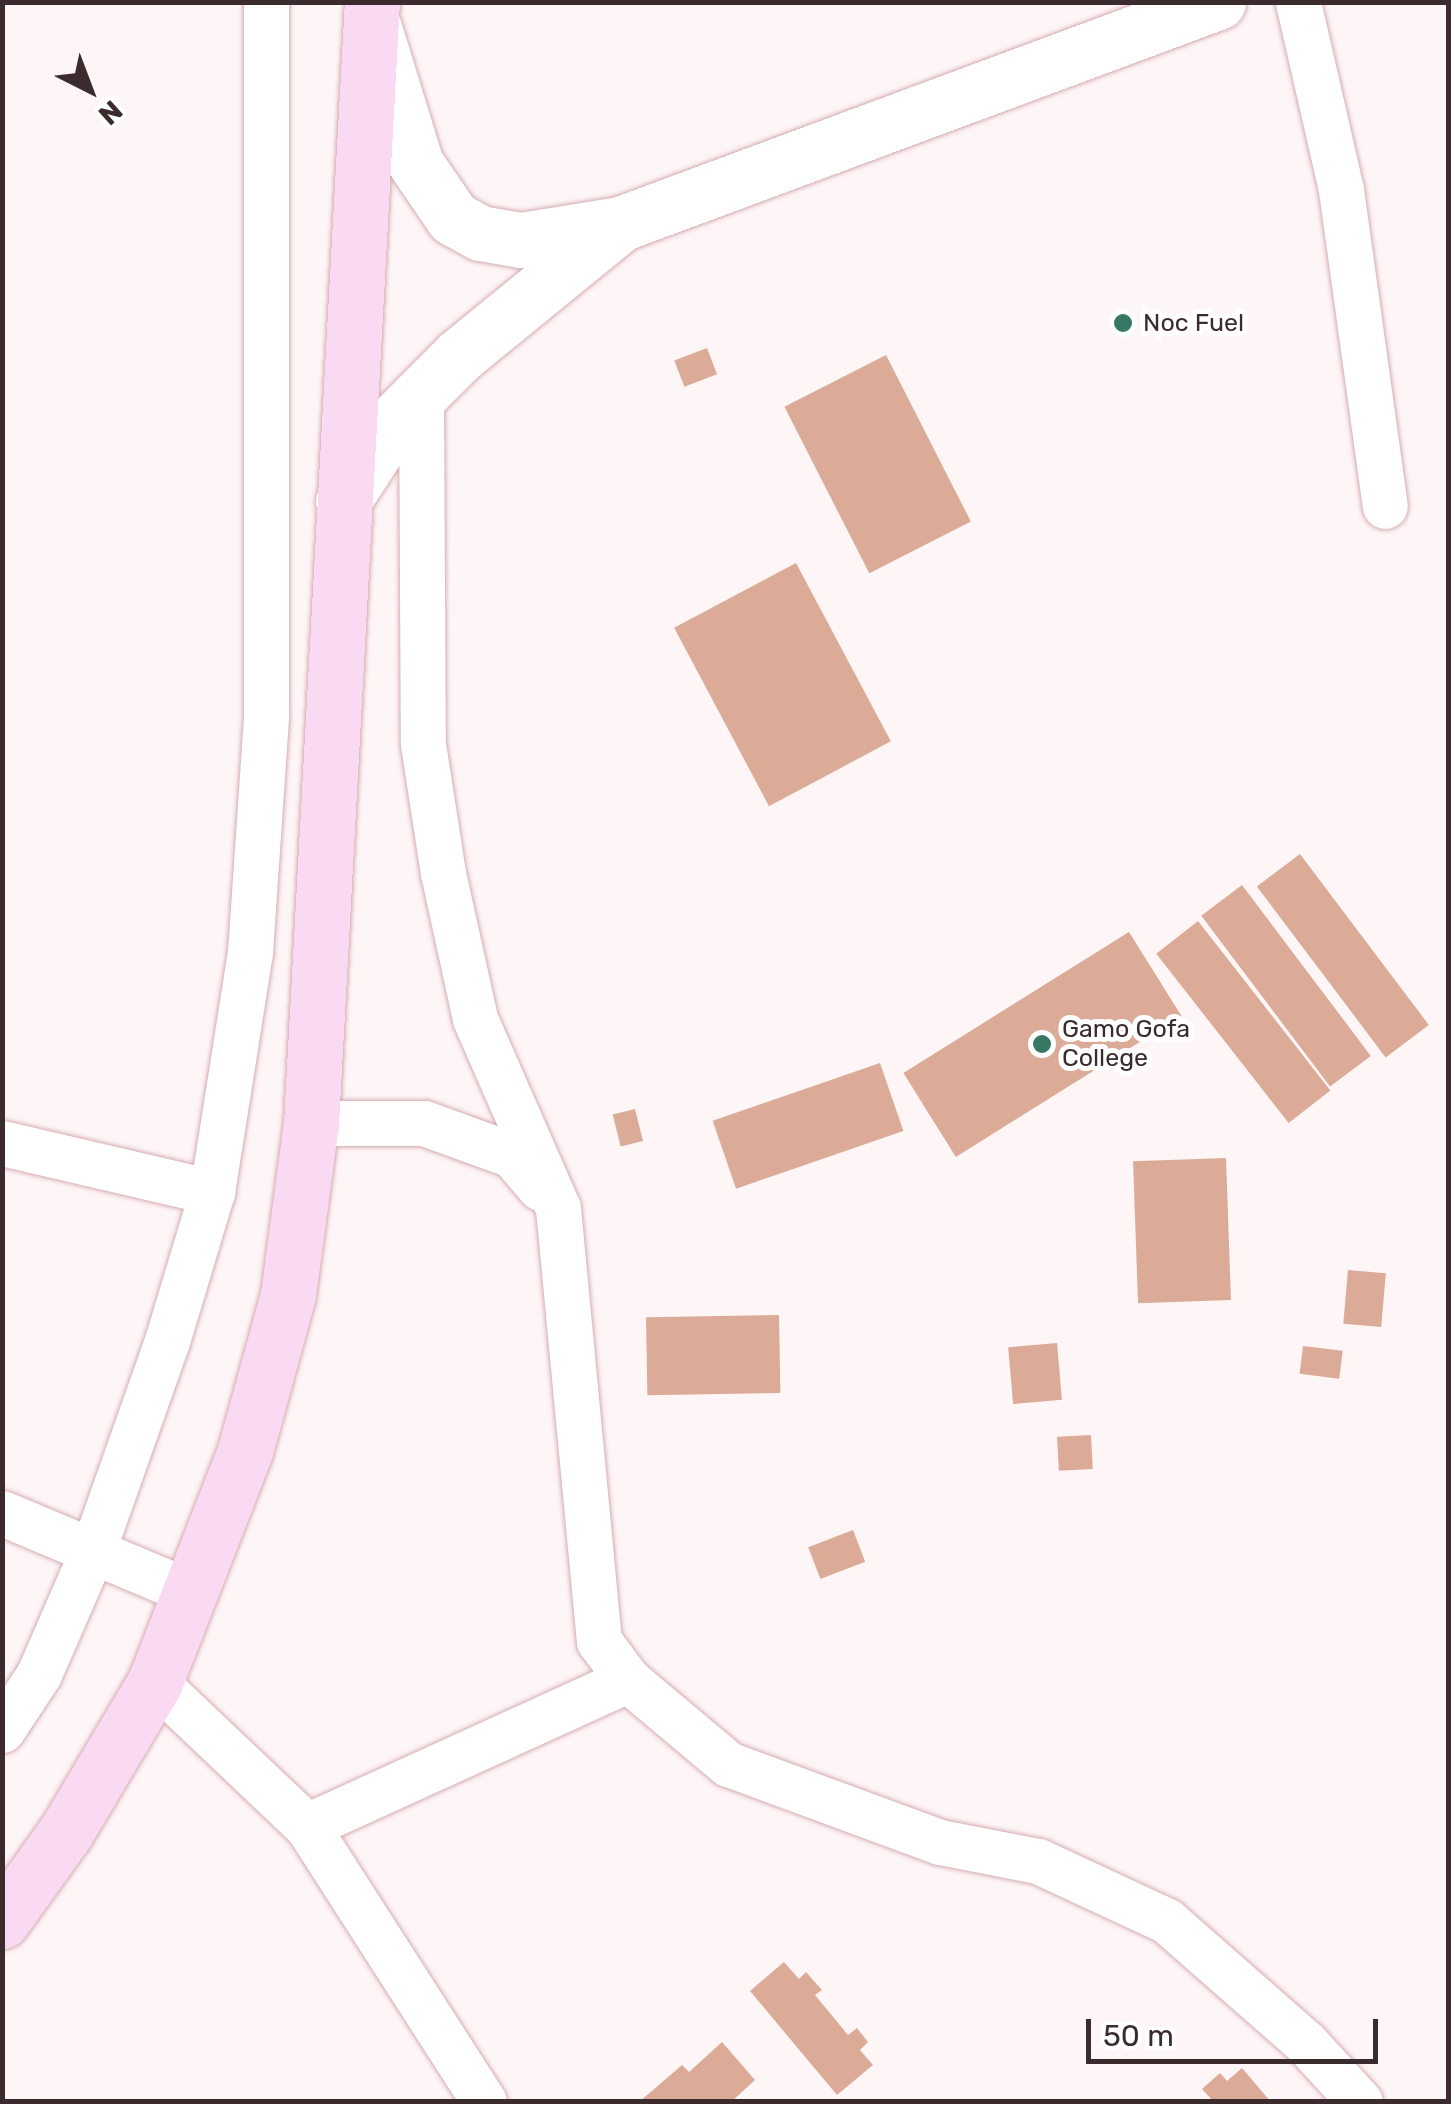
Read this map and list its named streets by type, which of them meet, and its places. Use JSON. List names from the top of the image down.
{
  "places": ["Noc Fuel", "Gamo Gofa College"],
  "scale_bar": "50 m",
  "north": "bottom right"
}
